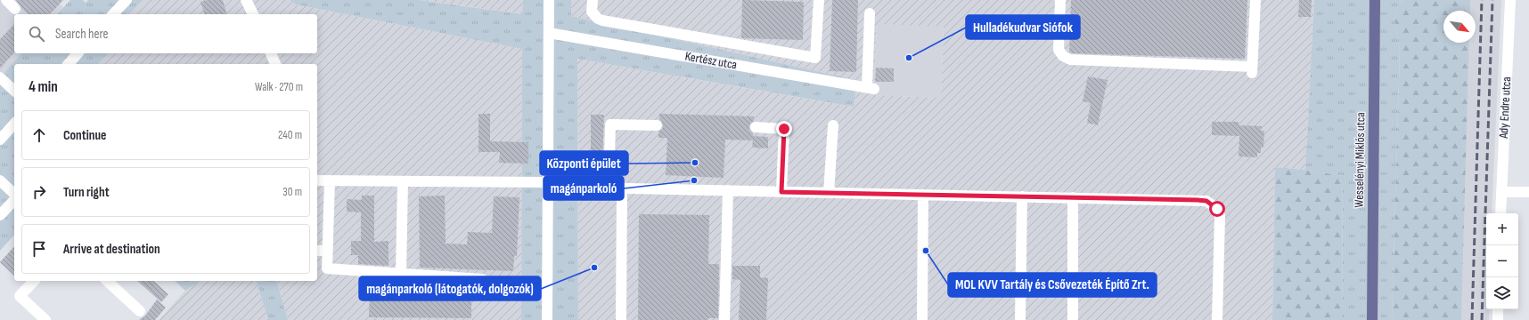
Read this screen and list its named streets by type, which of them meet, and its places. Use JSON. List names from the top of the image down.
{
  "streets": {
    "main road": ["Wesselényi Miklós utca"],
    "street": ["Kertész utca", "Ady Endre utca"]
  },
  "places": [
    "Hulladékudvar Siófok",
    "Központi épület",
    "magánparkoló",
    "MOL KVV Tartály és Csővezeték Építő Zrt.",
    "magánparkoló (látogatók, dolgozók)"
  ],
  "north": "bottom right",
  "page": {
    "search": "Search here",
    "heading": ["4 min", "Walk · 270 m"],
    "list": [
      ["Continue", "240 m"],
      ["Turn right", "30 m"],
      "Arrive at destination"
    ],
    "map_buttons": ["+", "−"]
  }
}
